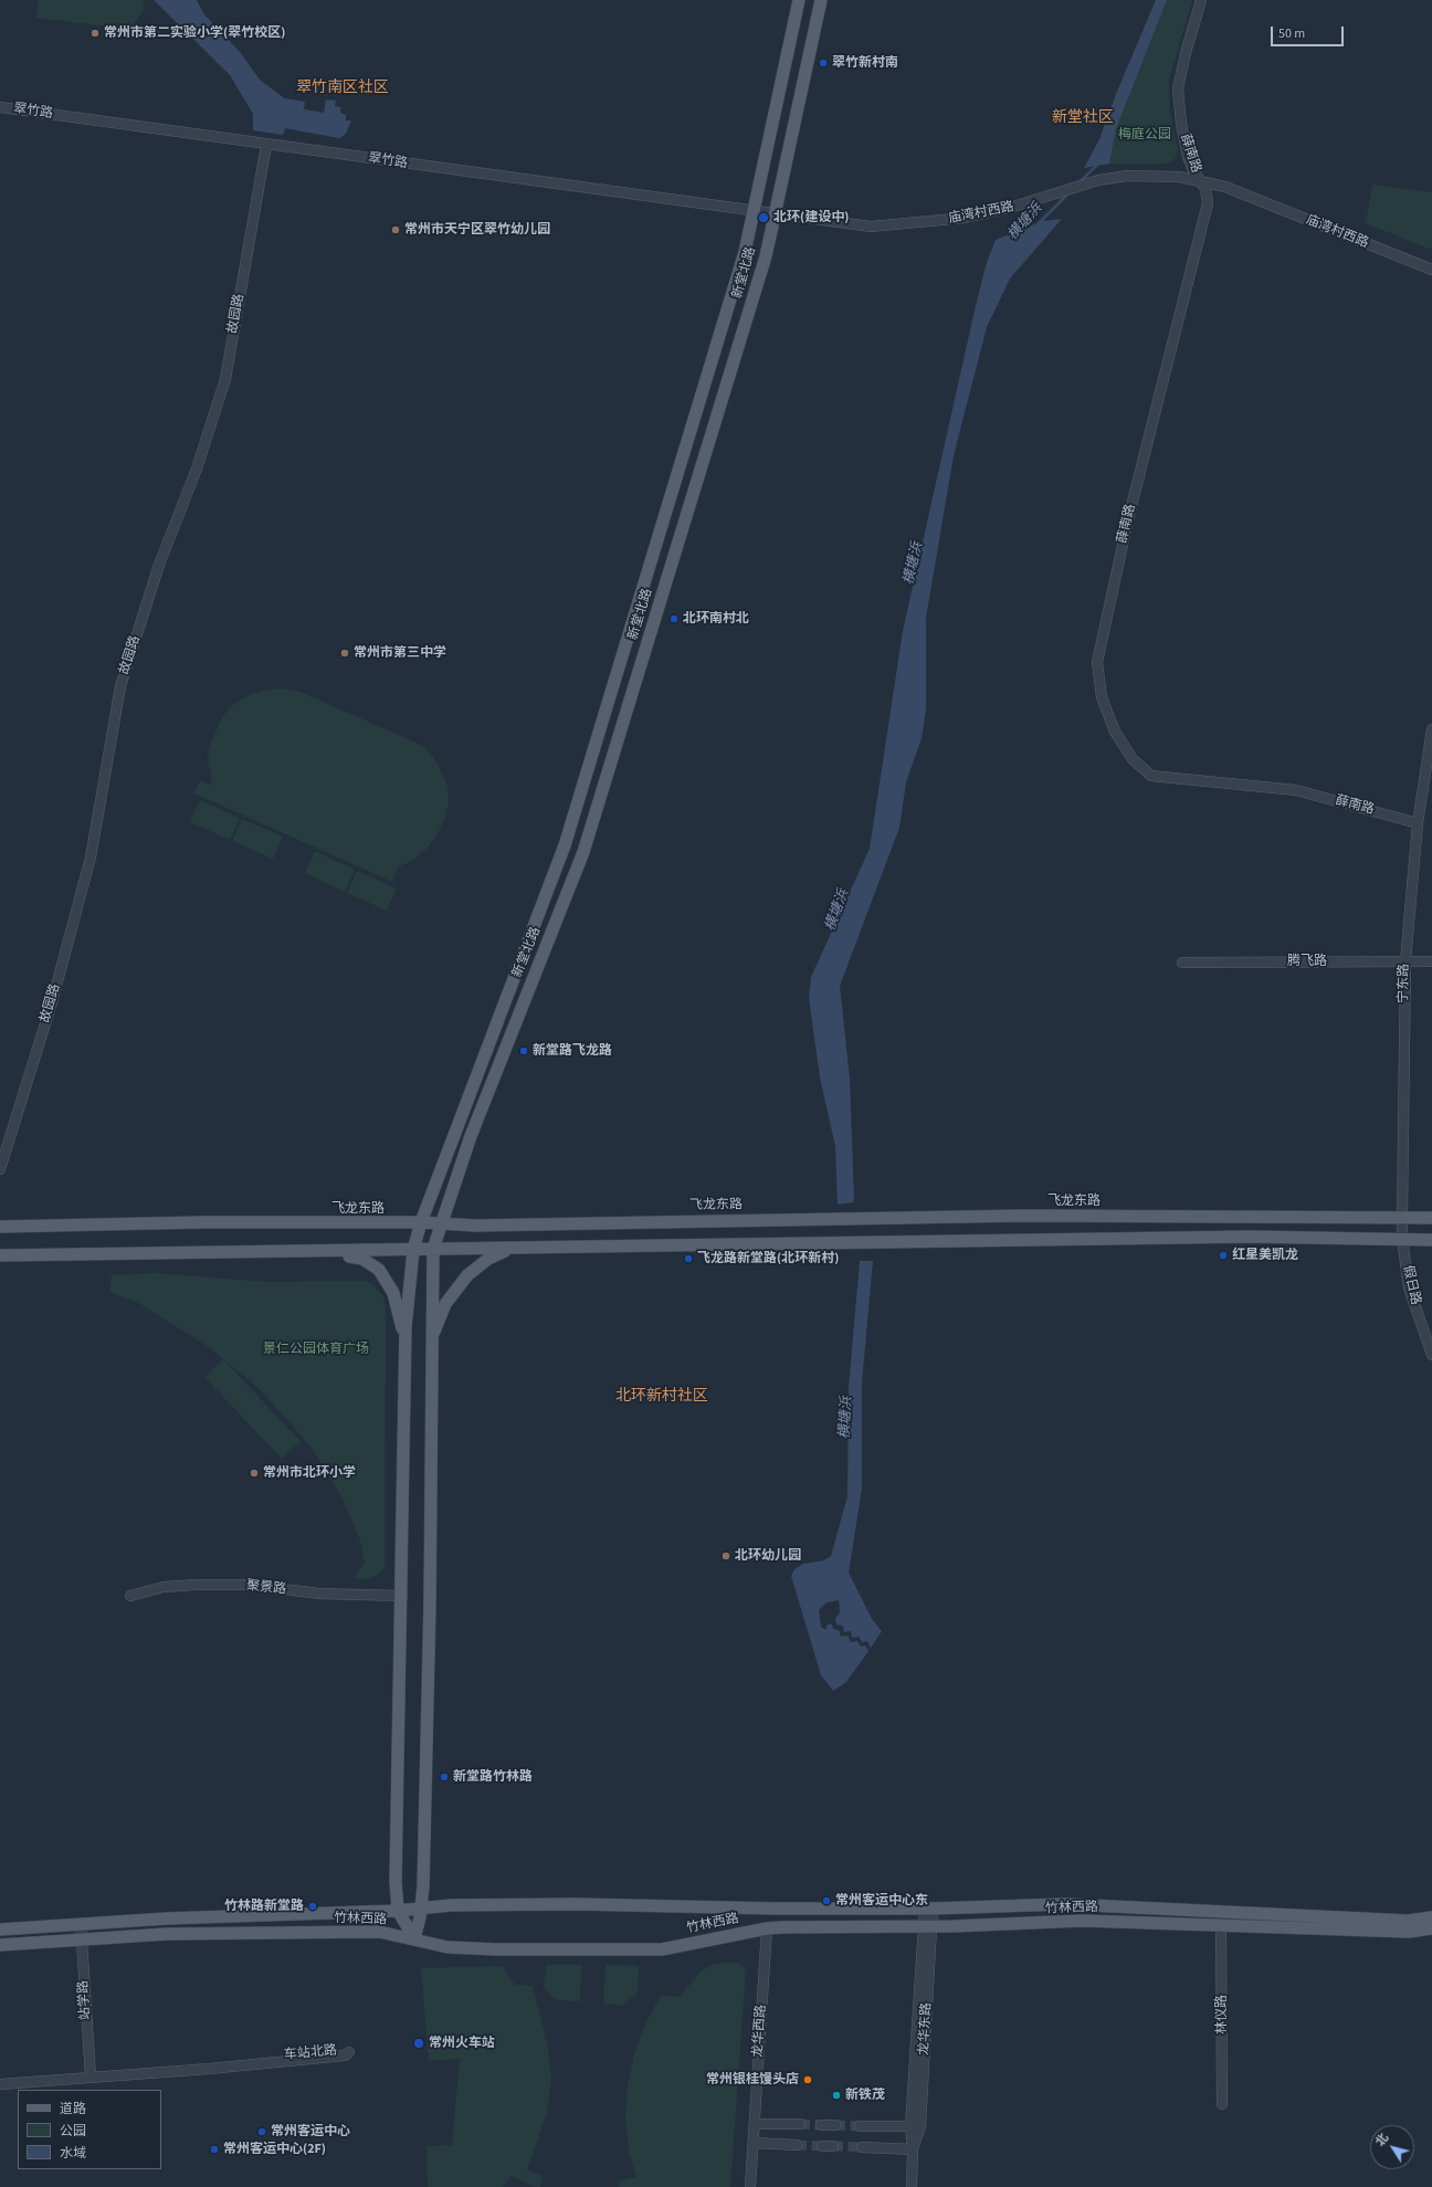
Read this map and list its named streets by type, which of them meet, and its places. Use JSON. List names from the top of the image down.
{
  "streets": {
    "main road": ["新堂北路", "飞龙东路", "竹林西路"],
    "street": [
      "翠竹路",
      "薛南路",
      "庙湾村西路",
      "故园路",
      "腾飞路",
      "宁东路",
      "假日路",
      "聚景路",
      "站学路",
      "林仪路",
      "龙华东路",
      "龙华西路",
      "车站北路"
    ]
  },
  "crossings": [
    ["翠竹路", "庙湾村西路"],
    ["翠竹路", "新堂北路"],
    ["翠竹路", "故园路"],
    ["薛南路", "庙湾村西路"],
    ["薛南路", "宁东路"],
    ["庙湾村西路", "新堂北路"],
    ["新堂北路", "飞龙东路"],
    ["新堂北路", "竹林西路"],
    ["腾飞路", "宁东路"],
    ["宁东路", "飞龙东路"],
    ["宁东路", "假日路"],
    ["竹林西路", "站学路"],
    ["竹林西路", "林仪路"],
    ["竹林西路", "龙华东路"],
    ["竹林西路", "龙华西路"],
    ["站学路", "车站北路"]
  ],
  "districts": ["翠竹南区社区", "新堂社区", "北环新村社区"],
  "water": ["横塘浜"],
  "parks": ["梅庭公园", "景仁公园体育广场"],
  "places": [
    "常州市第二实验小学(翠竹校区)",
    "翠竹新村南",
    "北环(建设中)",
    "常州市天宁区翠竹幼儿园",
    "北环南村北",
    "常州市第三中学",
    "新堂路飞龙路",
    "红星美凯龙",
    "飞龙路新堂路(北环新村)",
    "常州市北环小学",
    "北环幼儿园",
    "新堂路竹林路",
    "常州客运中心东",
    "竹林路新堂路",
    "常州火车站",
    "常州银桂馒头店",
    "新铁茂",
    "常州客运中心",
    "常州客运中心(2F)"
  ],
  "legend": ["道路", "公园", "水域"],
  "scale_bar": "50 m",
  "north": "top left"
}
